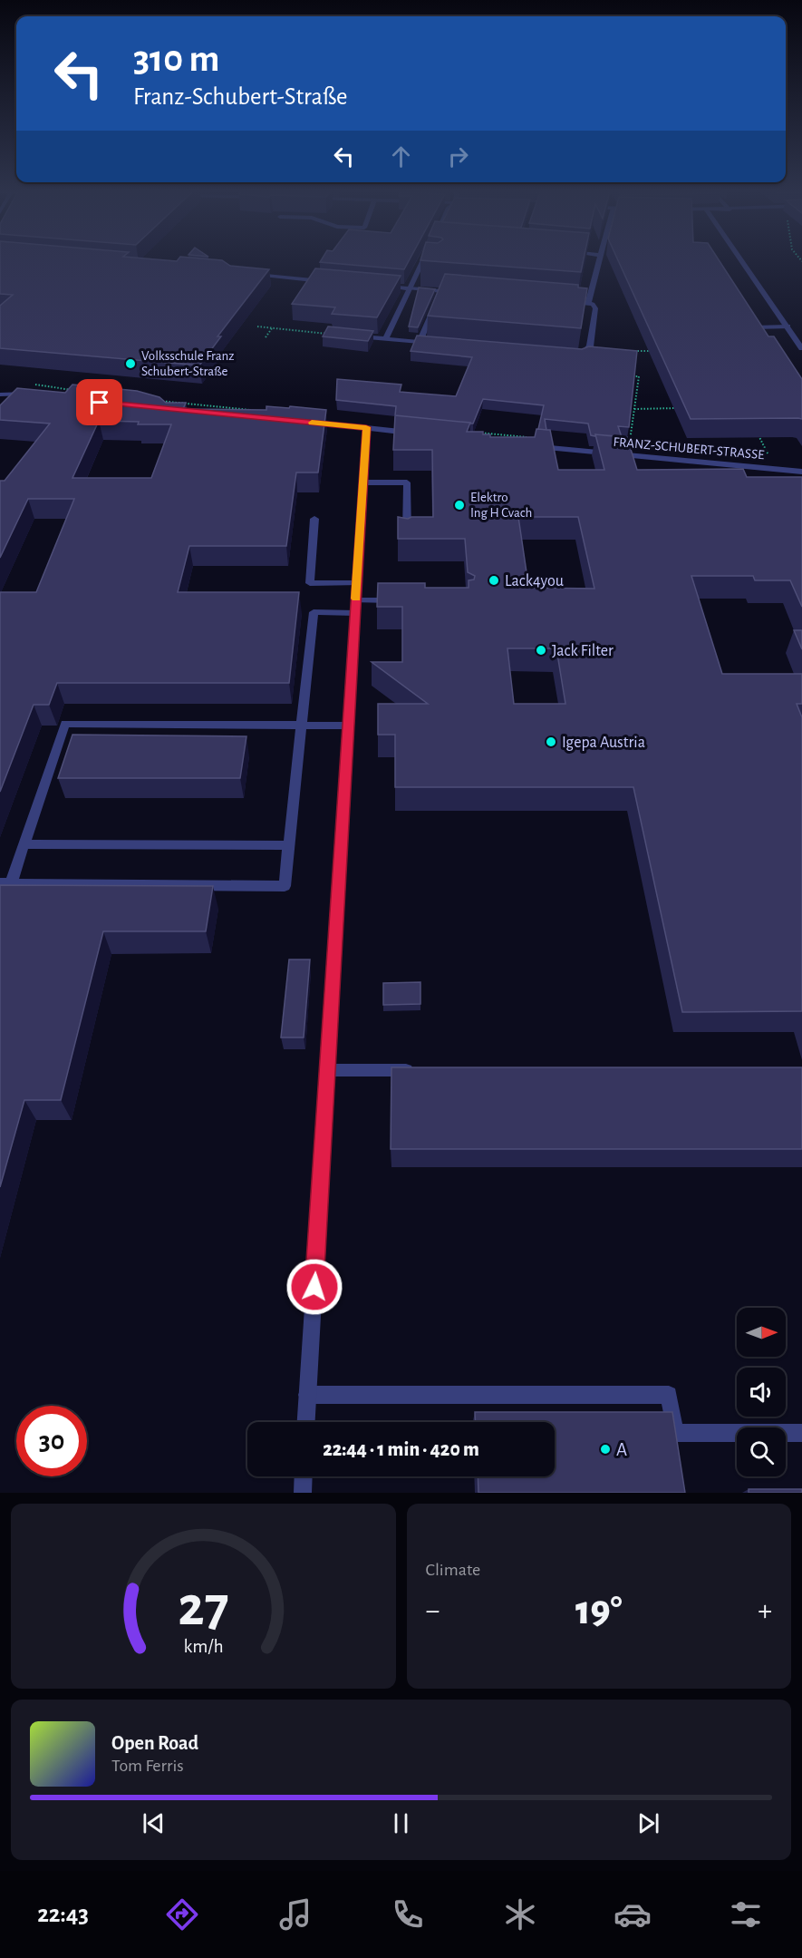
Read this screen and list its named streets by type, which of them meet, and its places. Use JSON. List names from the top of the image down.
{
  "streets": {
    "street": ["FRANZ-SCHUBERT-STRASSE"]
  },
  "places": [
    "Volksschule Franz Schubert-Straße",
    "Elektro Ing H Cvach",
    "Lack4you",
    "Jack Filter",
    "Igepa Austria",
    "A"
  ],
  "north": "right",
  "page": {
    "turn": ["310 m", "Franz-Schubert-Straße"],
    "limit": "30",
    "trip": "22:44 · 1 min · 420 m",
    "tile": "Climate",
    "heat": ["−", "19°", "+"],
    "song": ["Open Road", "Tom Ferris"],
    "tabs": "22:43",
    "gauge": ["27", "km/h"]
  }
}
